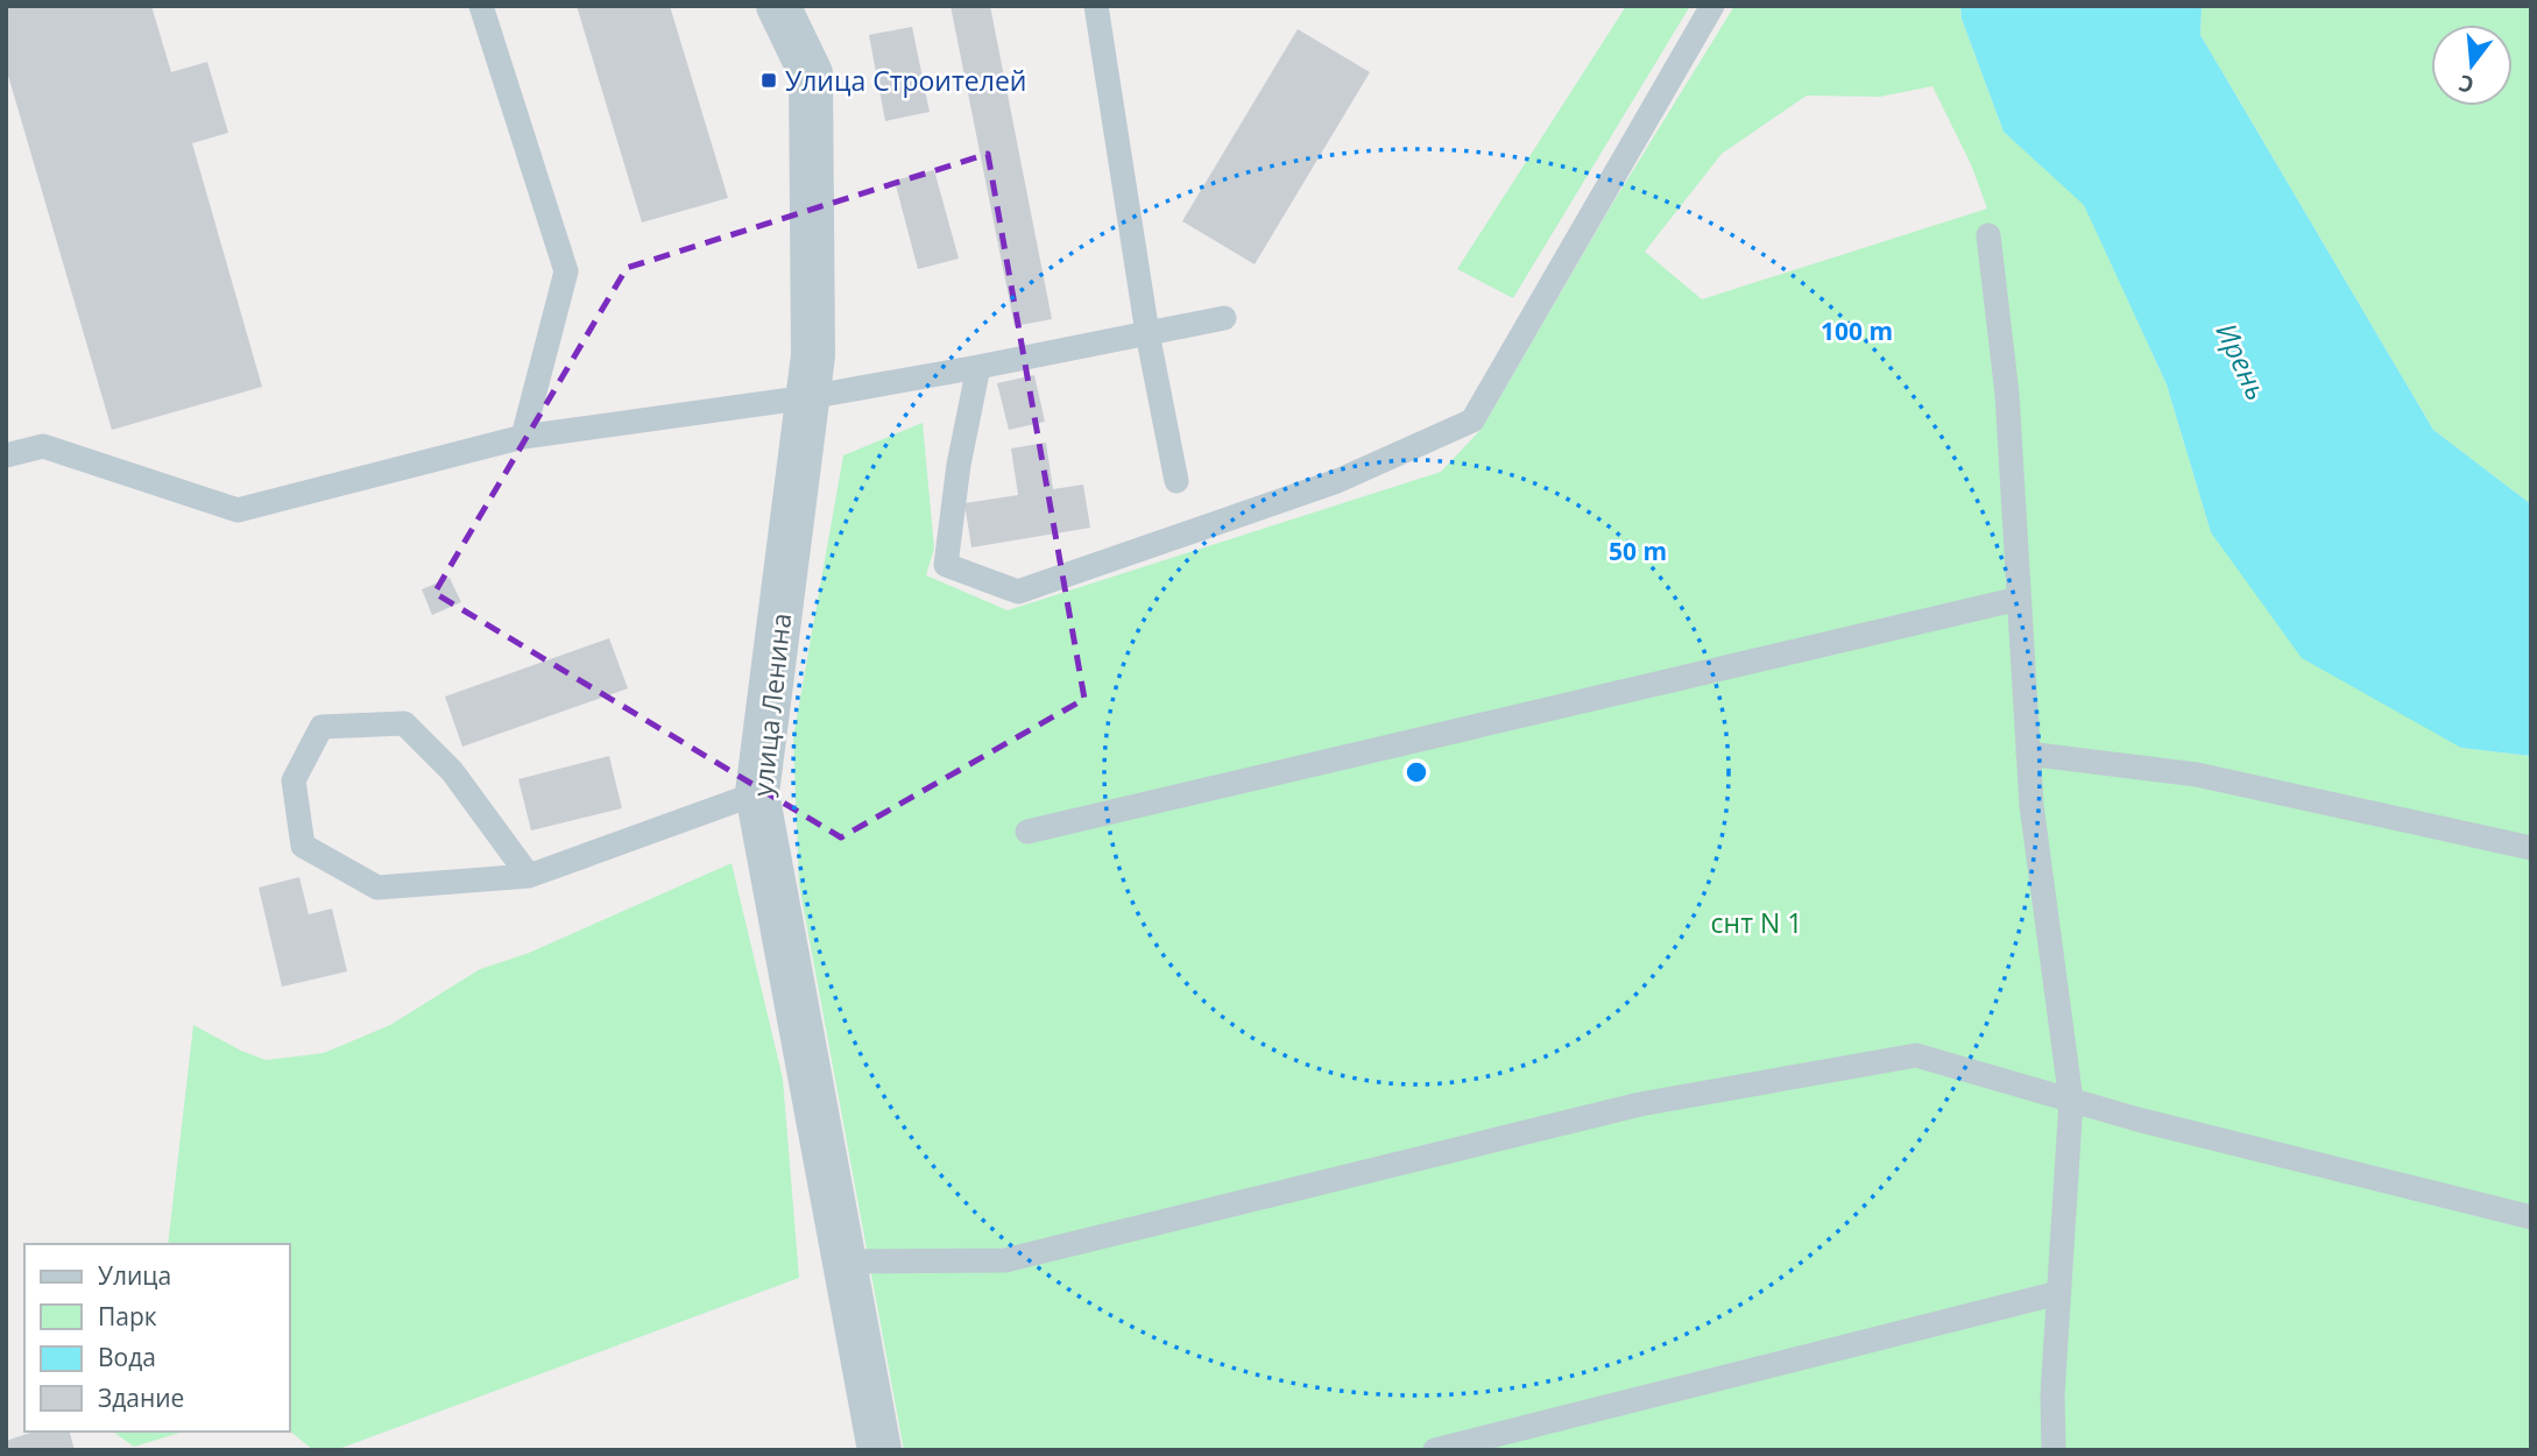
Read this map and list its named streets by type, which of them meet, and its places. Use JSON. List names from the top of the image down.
{
  "streets": {
    "street": ["улица Ленина"]
  },
  "water": ["Ирень"],
  "parks": ["снт N 1"],
  "places": {
    "transit": ["Улица Строителей"]
  },
  "legend": [
    "Улица",
    "Парк",
    "Вода",
    "Здание"
  ],
  "north": "bottom",
  "rings": ["100 m", "50 m"]
}
